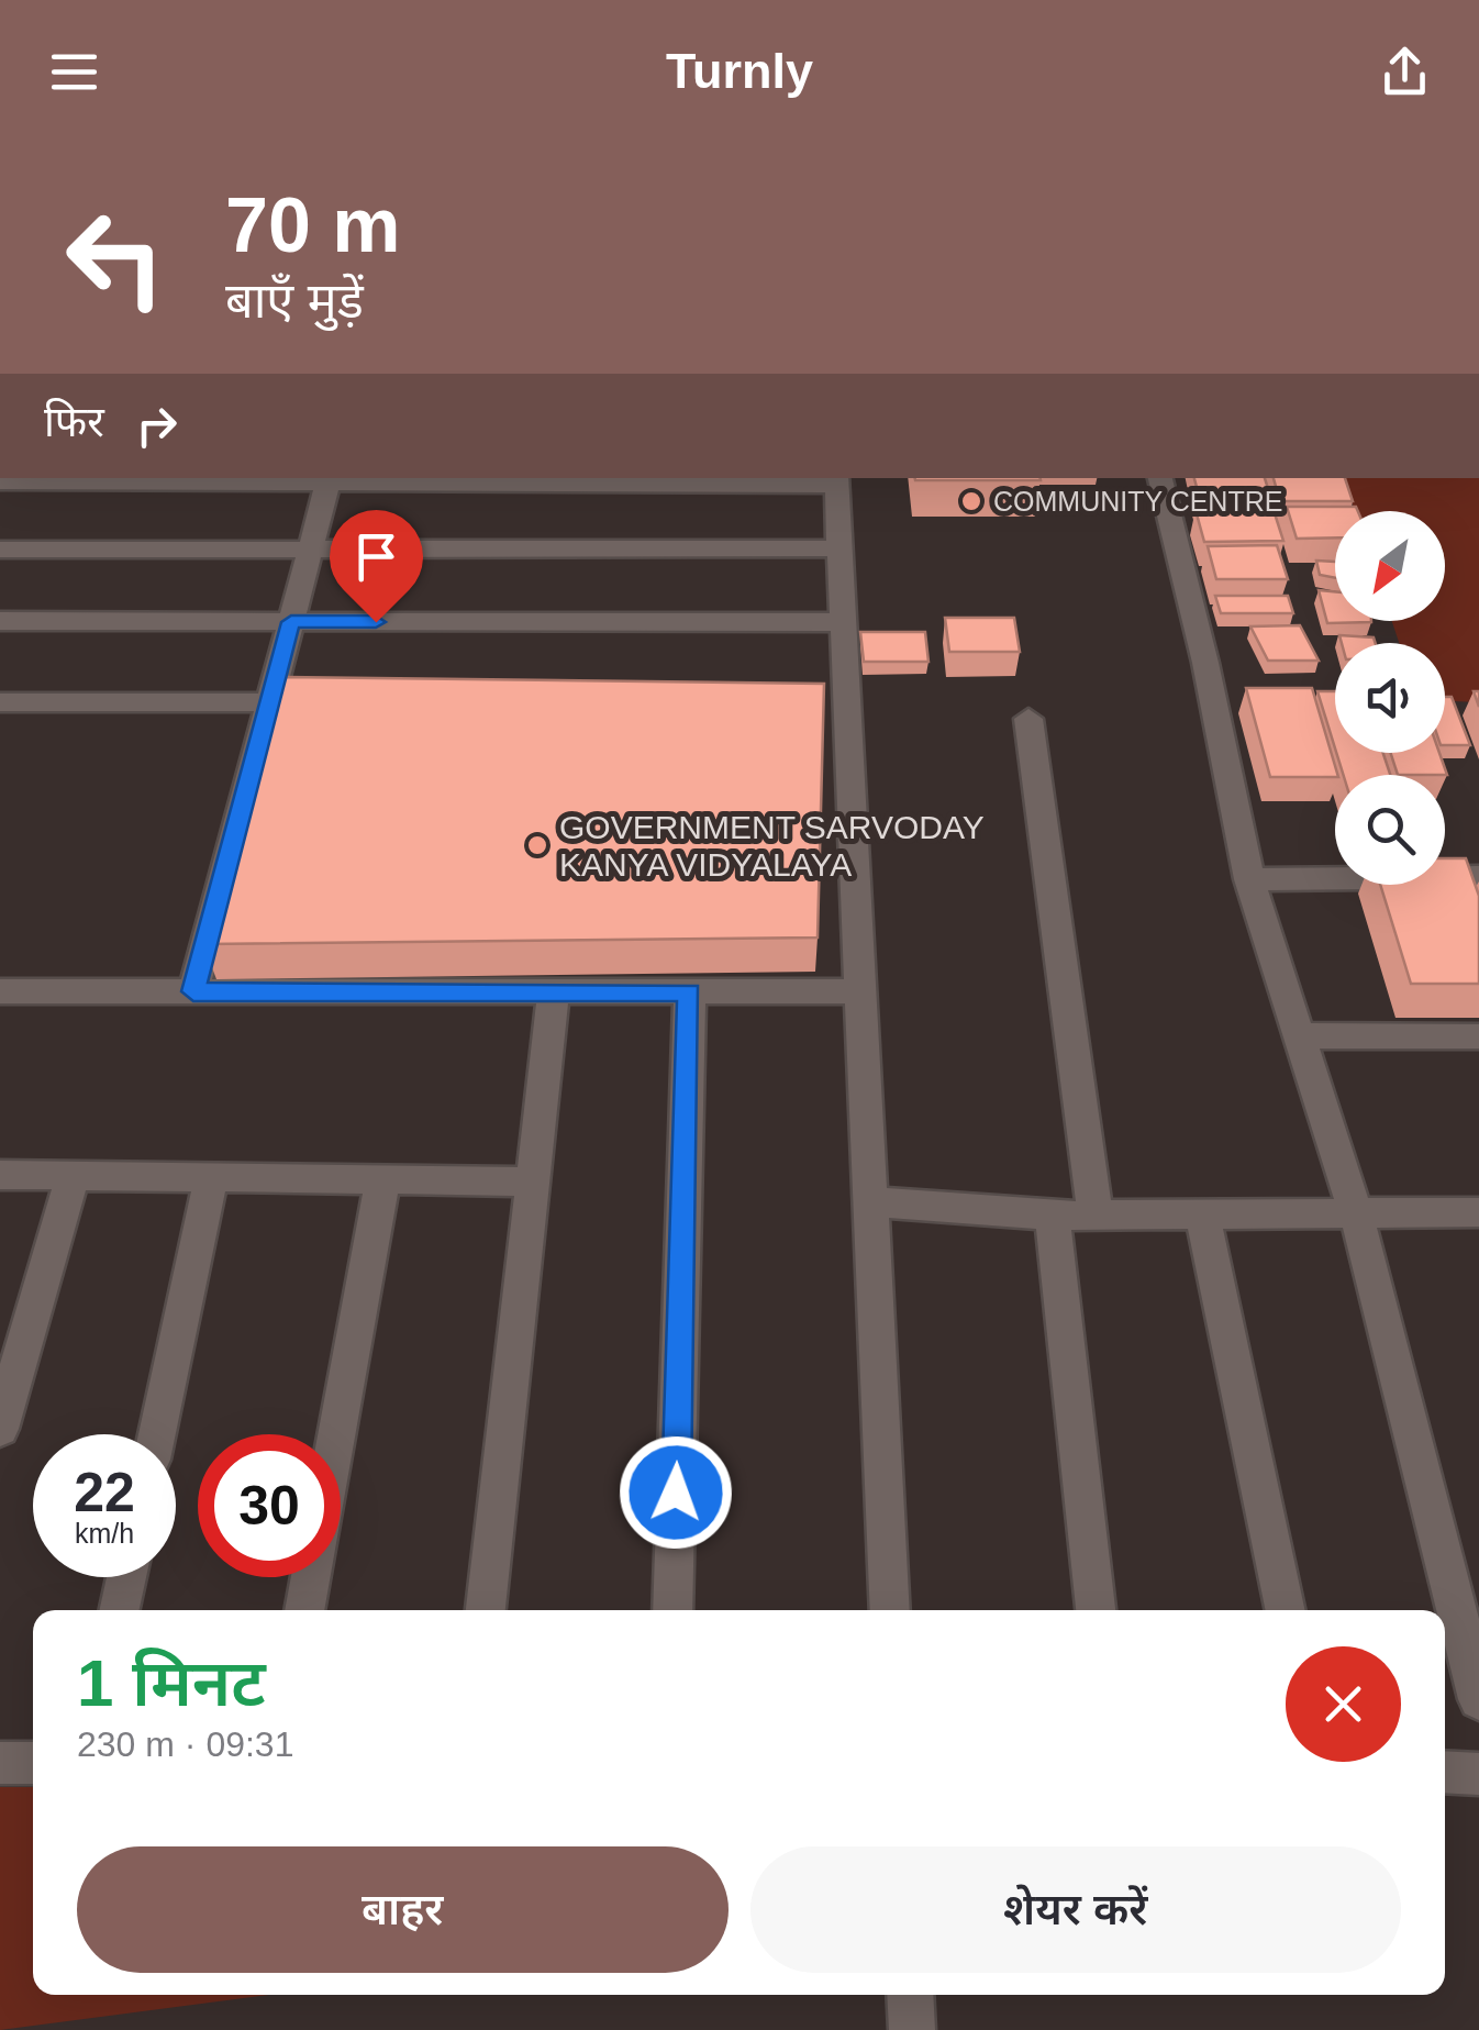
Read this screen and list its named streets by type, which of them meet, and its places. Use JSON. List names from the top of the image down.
{
  "places": ["COMMUNITY CENTRE", "GOVERNMENT SARVODAY KANYA VIDYALAYA"],
  "north": "bottom left",
  "page": {
    "header": "Turnly",
    "turn": ["70 m", "बाएँ मुड़ें"],
    "then": "फिर",
    "speed": "22 km/h",
    "limit": "30",
    "heading": ["1 मिनट", "230 m · 09:31"],
    "buttons": ["बाहर", "शेयर करें"]
  }
}
